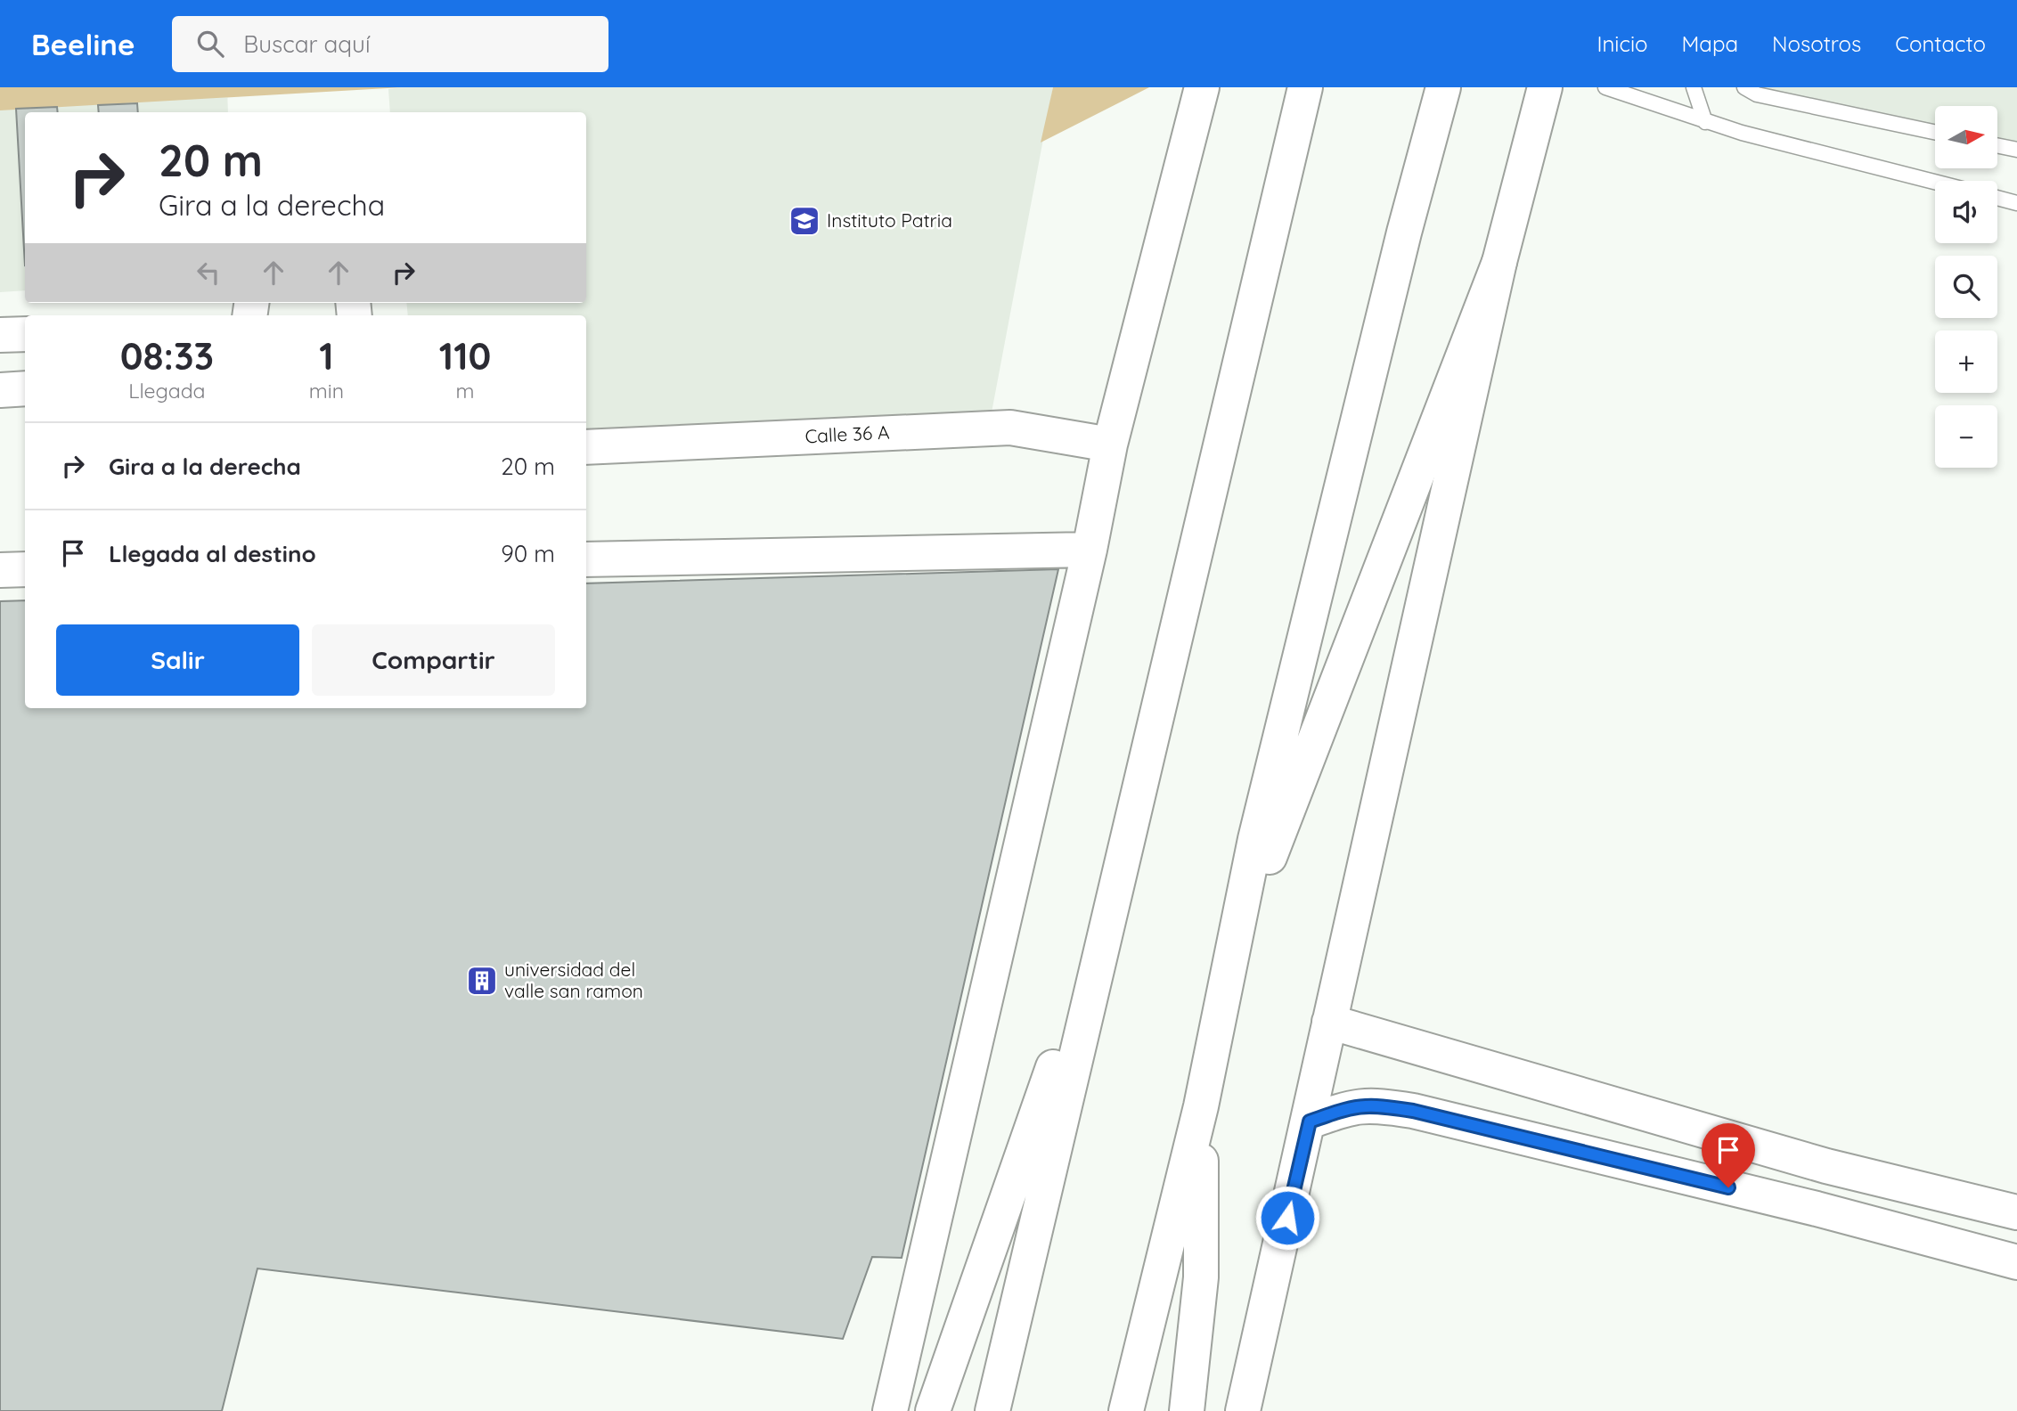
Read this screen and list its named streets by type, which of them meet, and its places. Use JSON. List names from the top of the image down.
{
  "streets": {
    "main road": ["Calle 36 A"]
  },
  "places": {
    "school or university": ["Instituto Patria"],
    "building": ["universidad del valle san ramon"]
  },
  "north": "right",
  "page": {
    "header": "Beeline",
    "search": "Buscar aquí",
    "nav": [
      "Inicio",
      "Mapa",
      "Nosotros",
      "Contacto"
    ],
    "map_buttons": ["+", "−"],
    "turn": ["20 m", "Gira a la derecha"],
    "eta": [
      "08:33",
      "Llegada",
      "1",
      "min",
      "110",
      "m"
    ],
    "list": [
      {
        "name": "Gira a la derecha",
        "value": "20 m"
      },
      {
        "name": "Llegada al destino",
        "value": "90 m"
      }
    ],
    "buttons": ["Salir", "Compartir"]
  }
}
